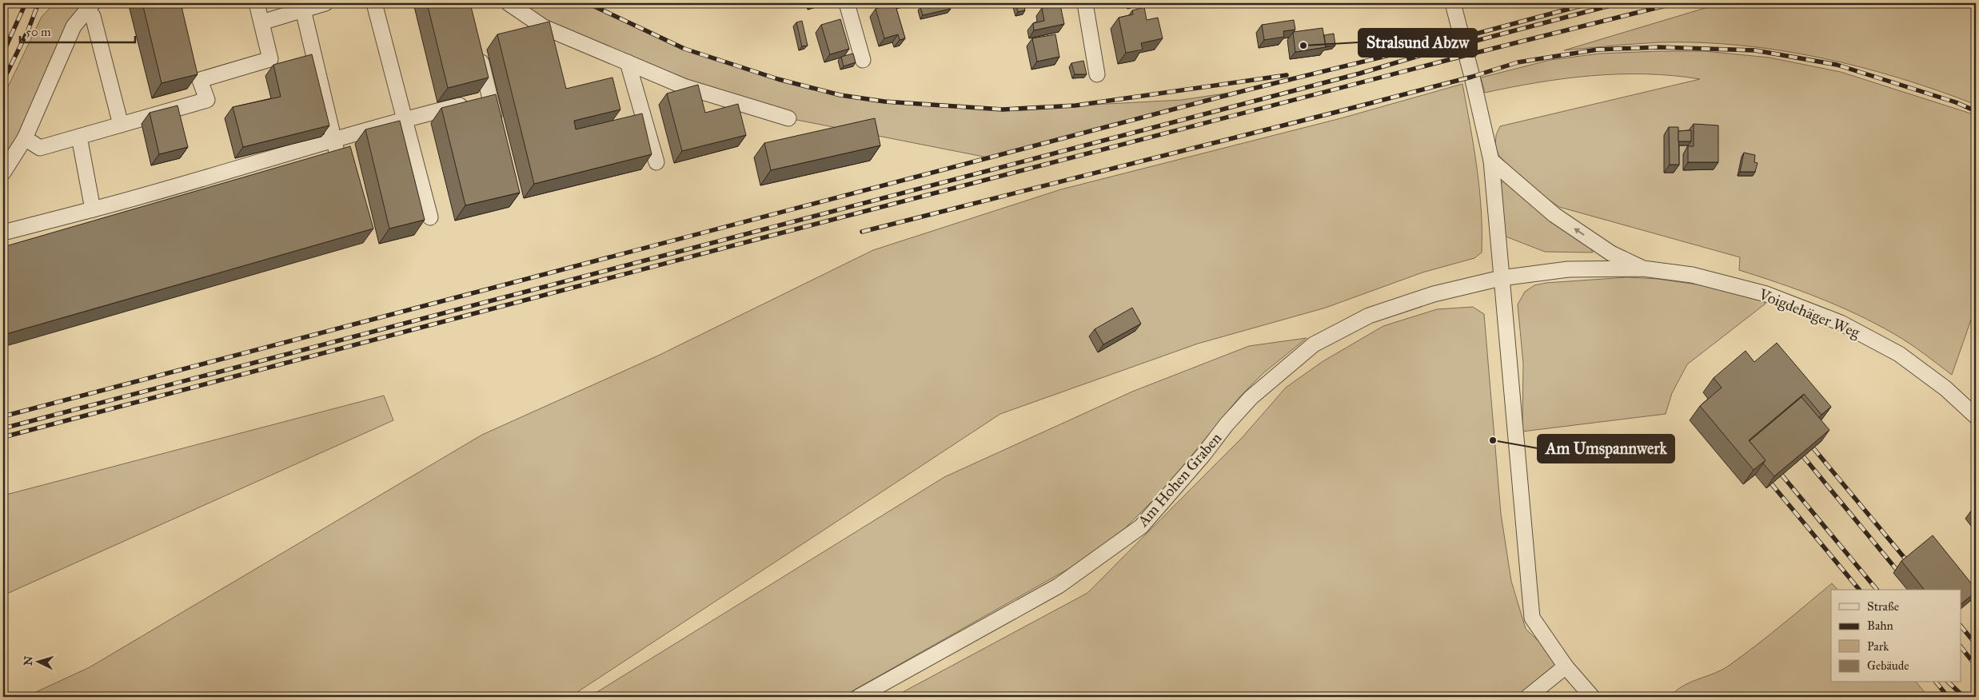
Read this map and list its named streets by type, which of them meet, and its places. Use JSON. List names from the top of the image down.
{
  "streets": {
    "street": ["Voigdehäger Weg", "Am Hohen Graben"]
  },
  "crossings": [
    ["Voigdehäger Weg", "Am Hohen Graben"]
  ],
  "places": ["Stralsund Abzw", "Am Umspannwerk"],
  "legend": [
    "Straße",
    "Bahn",
    "Park",
    "Gebäude"
  ],
  "scale_bar": "50 m",
  "north": "left"
}
